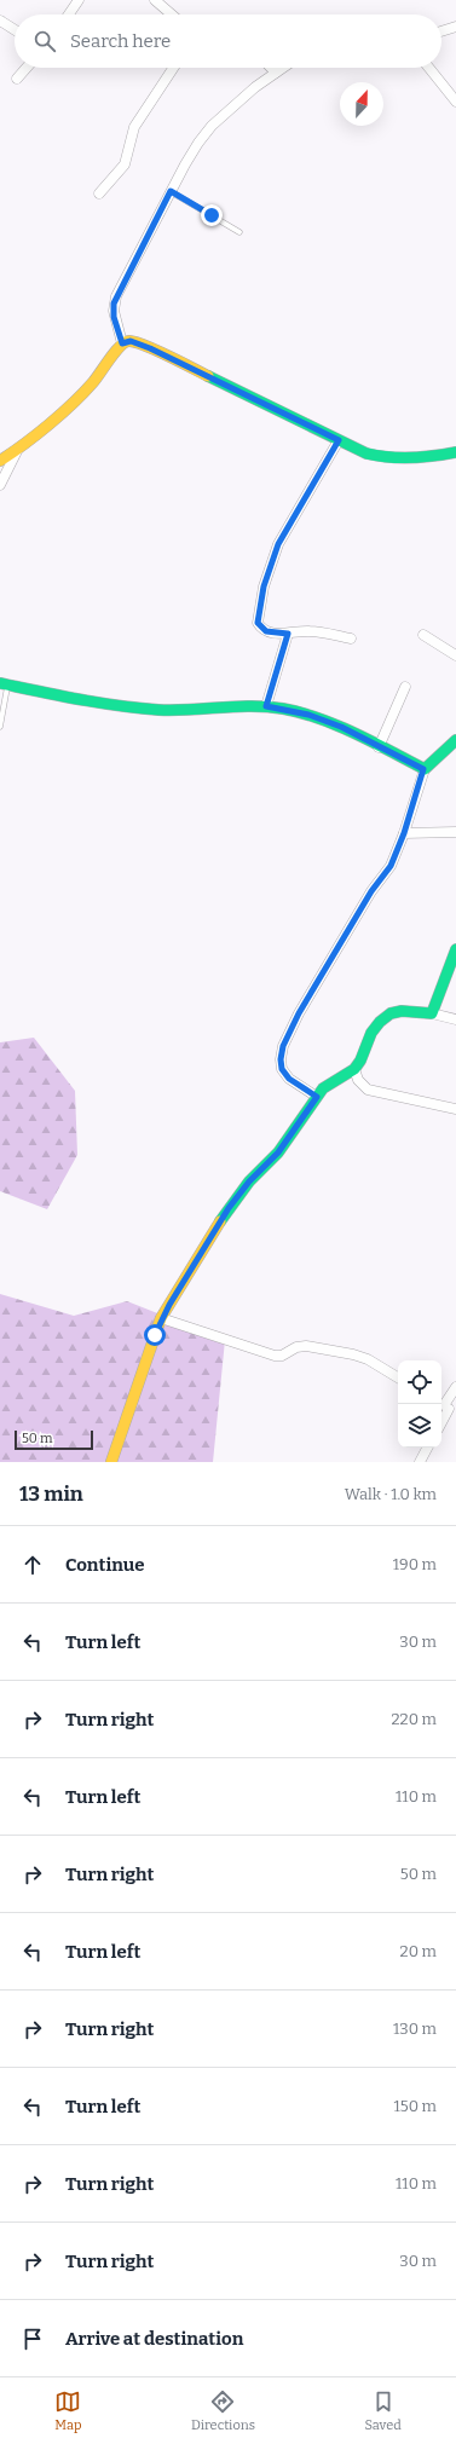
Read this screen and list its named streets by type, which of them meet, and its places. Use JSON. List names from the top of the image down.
{
  "scale_bar": "50 m",
  "north": "top",
  "page": {
    "search": "Search here",
    "scale": "50 m",
    "heading": ["13 min", "Walk · 1.0 km"],
    "list": [
      ["Continue", "190 m"],
      ["Turn left", "30 m"],
      ["Turn right", "220 m"],
      ["Turn left", "110 m"],
      ["Turn right", "50 m"],
      ["Turn left", "20 m"],
      ["Turn right", "130 m"],
      ["Turn left", "150 m"],
      ["Turn right", "110 m"],
      ["Turn right", "30 m"],
      "Arrive at destination"
    ],
    "nav": ["Map", "Directions", "Saved"]
  }
}
